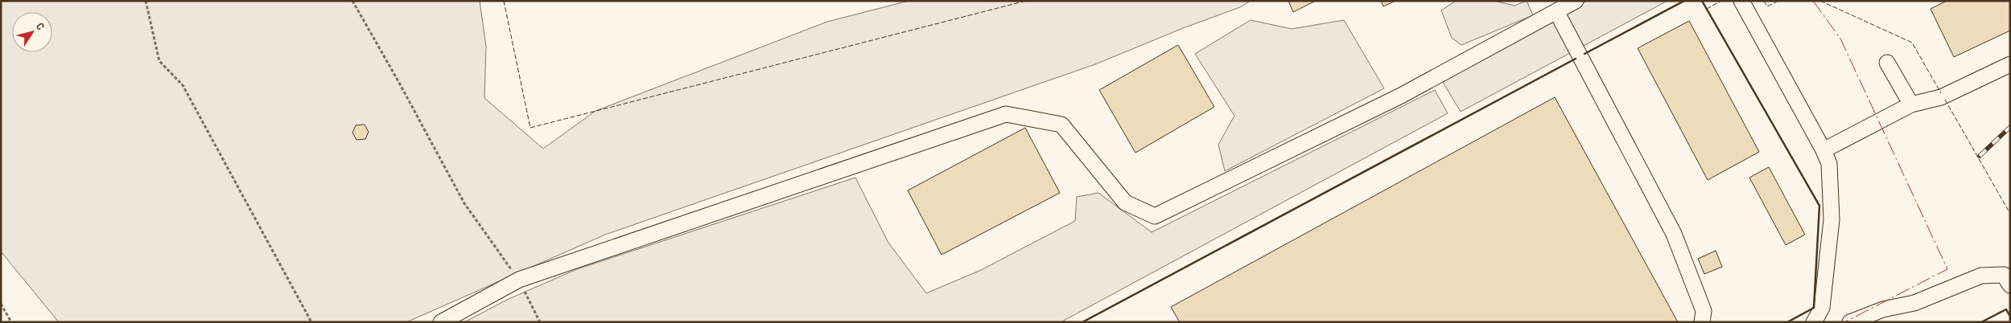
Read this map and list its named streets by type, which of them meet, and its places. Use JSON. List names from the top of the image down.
{
  "north": "top right"
}
